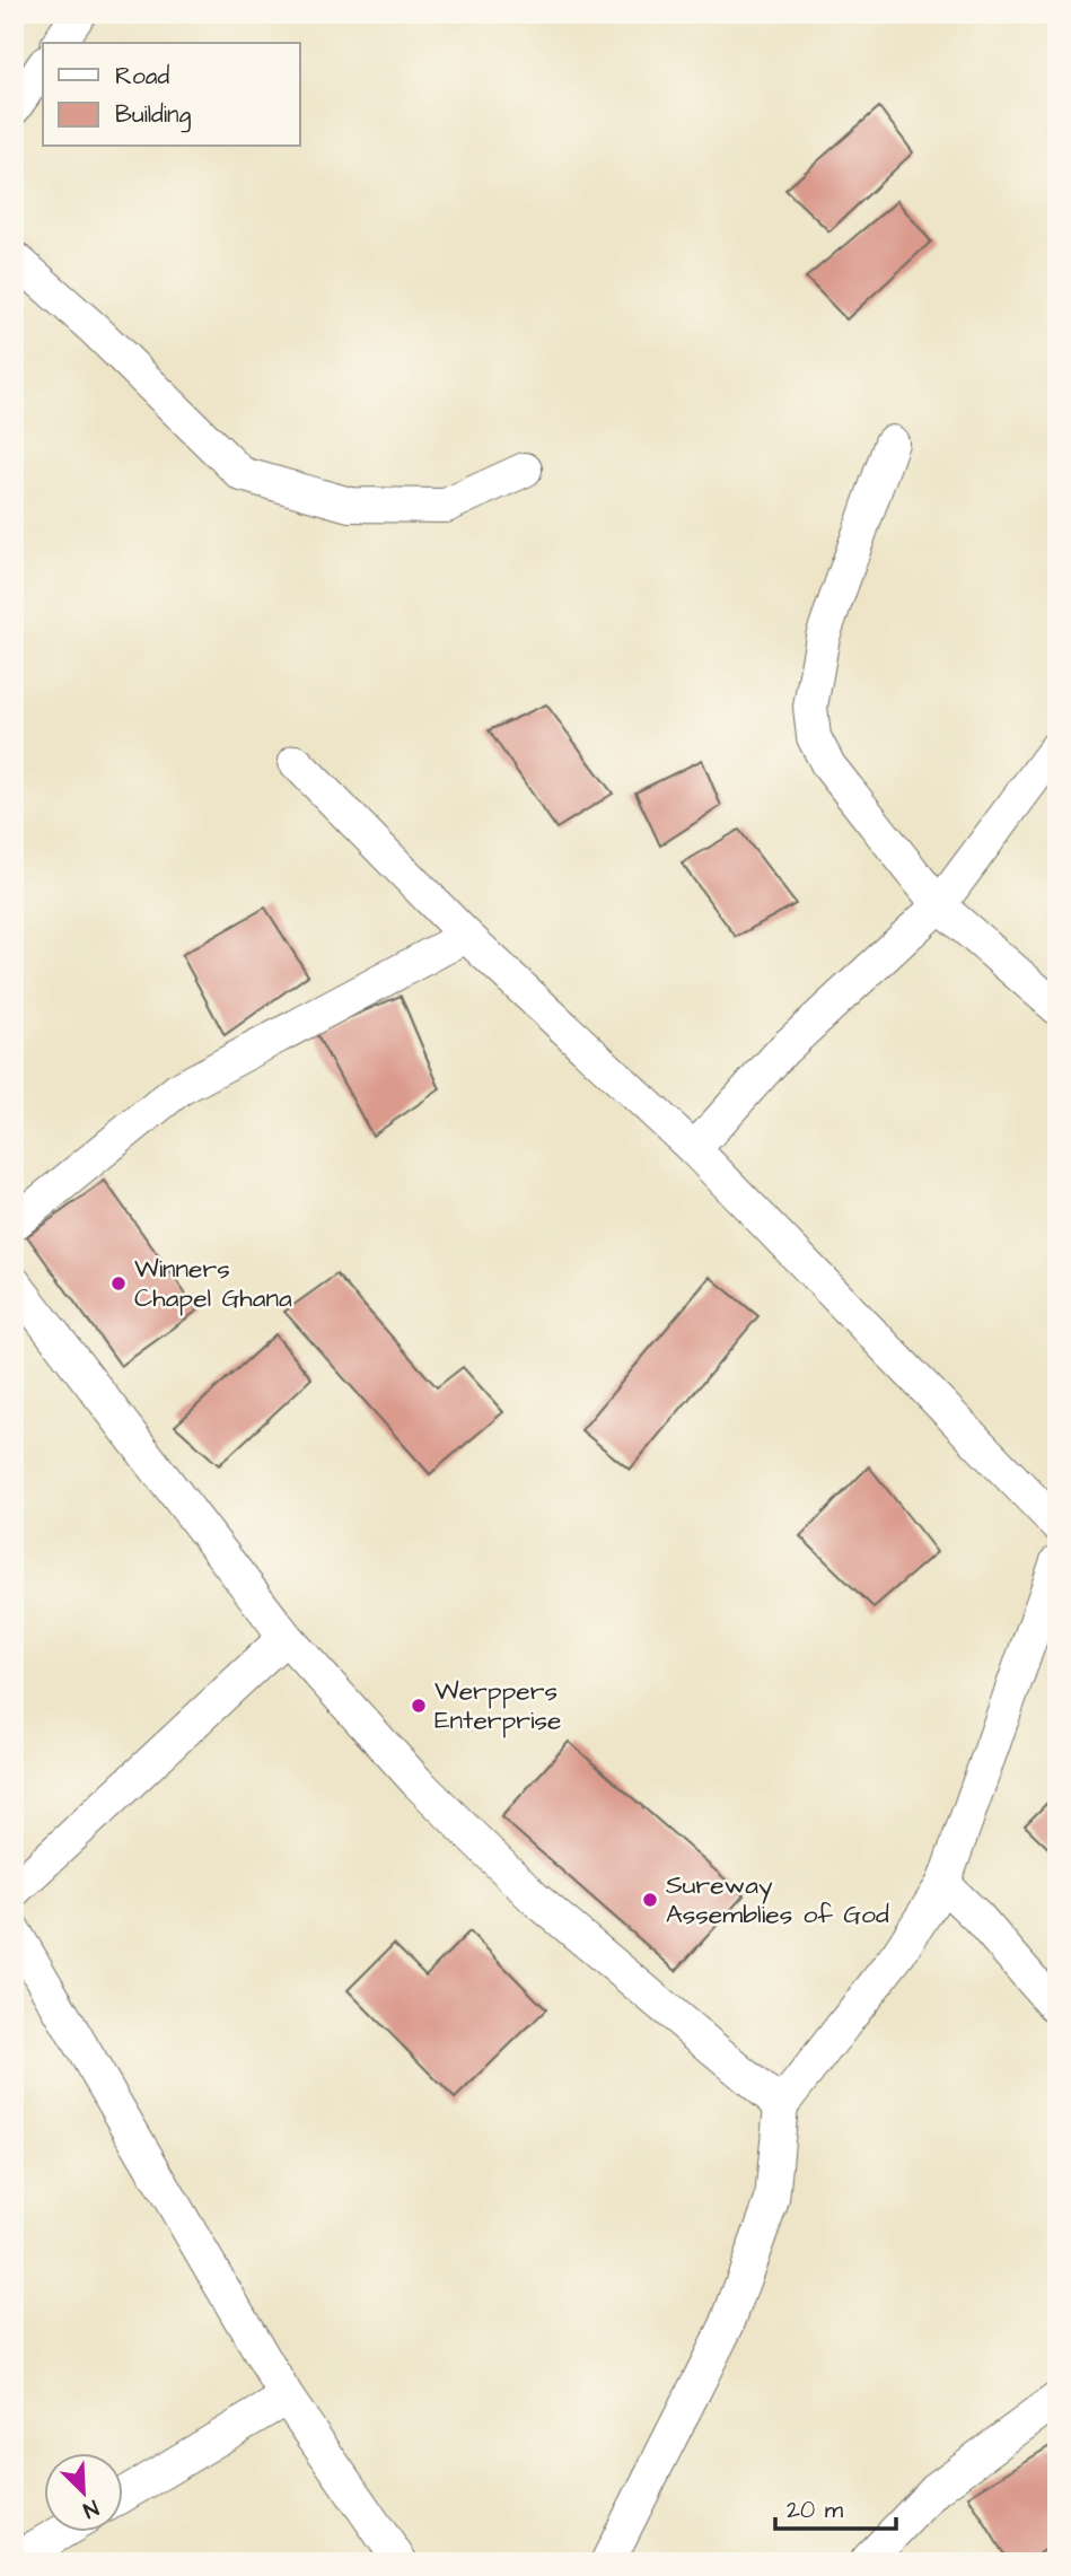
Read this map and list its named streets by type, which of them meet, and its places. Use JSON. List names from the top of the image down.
{
  "places": ["Winners Chapel Ghana", "Werppers Enterprise", "Sureway Assemblies of God"],
  "legend": ["Road", "Building"],
  "scale_bar": "20 m",
  "north": "bottom right"
}
